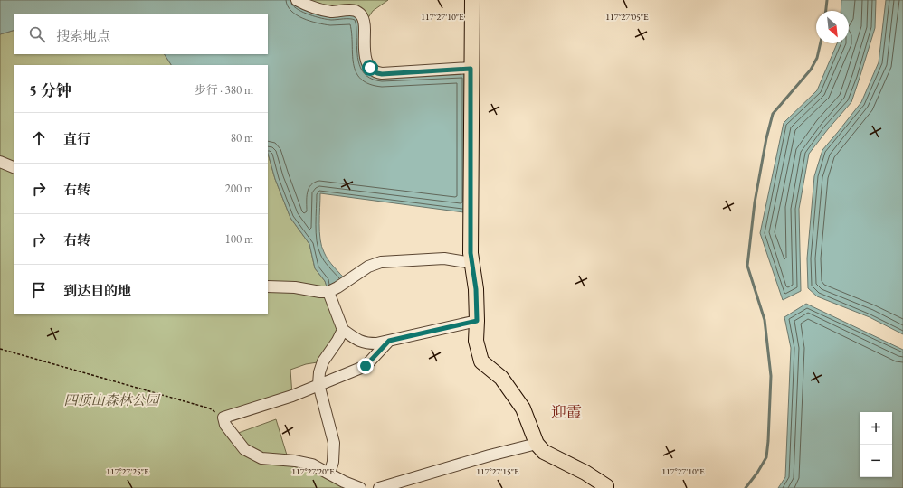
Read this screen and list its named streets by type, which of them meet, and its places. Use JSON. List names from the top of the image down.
{
  "districts": ["迎霞"],
  "parks": ["四顶山森林公园"],
  "north": "bottom right",
  "page": {
    "search": "搜索地点",
    "heading": ["5 分钟", "步行 · 380 m"],
    "list": [
      ["直行", "80 m"],
      ["右转", "200 m"],
      ["右转", "100 m"],
      "到达目的地"
    ],
    "map_buttons": ["+", "−"]
  },
  "coordinates": [
    "117°27'10\"E",
    "117°27'05\"E",
    "117°27'25\"E",
    "117°27'20\"E",
    "117°27'15\"E"
  ]
}
